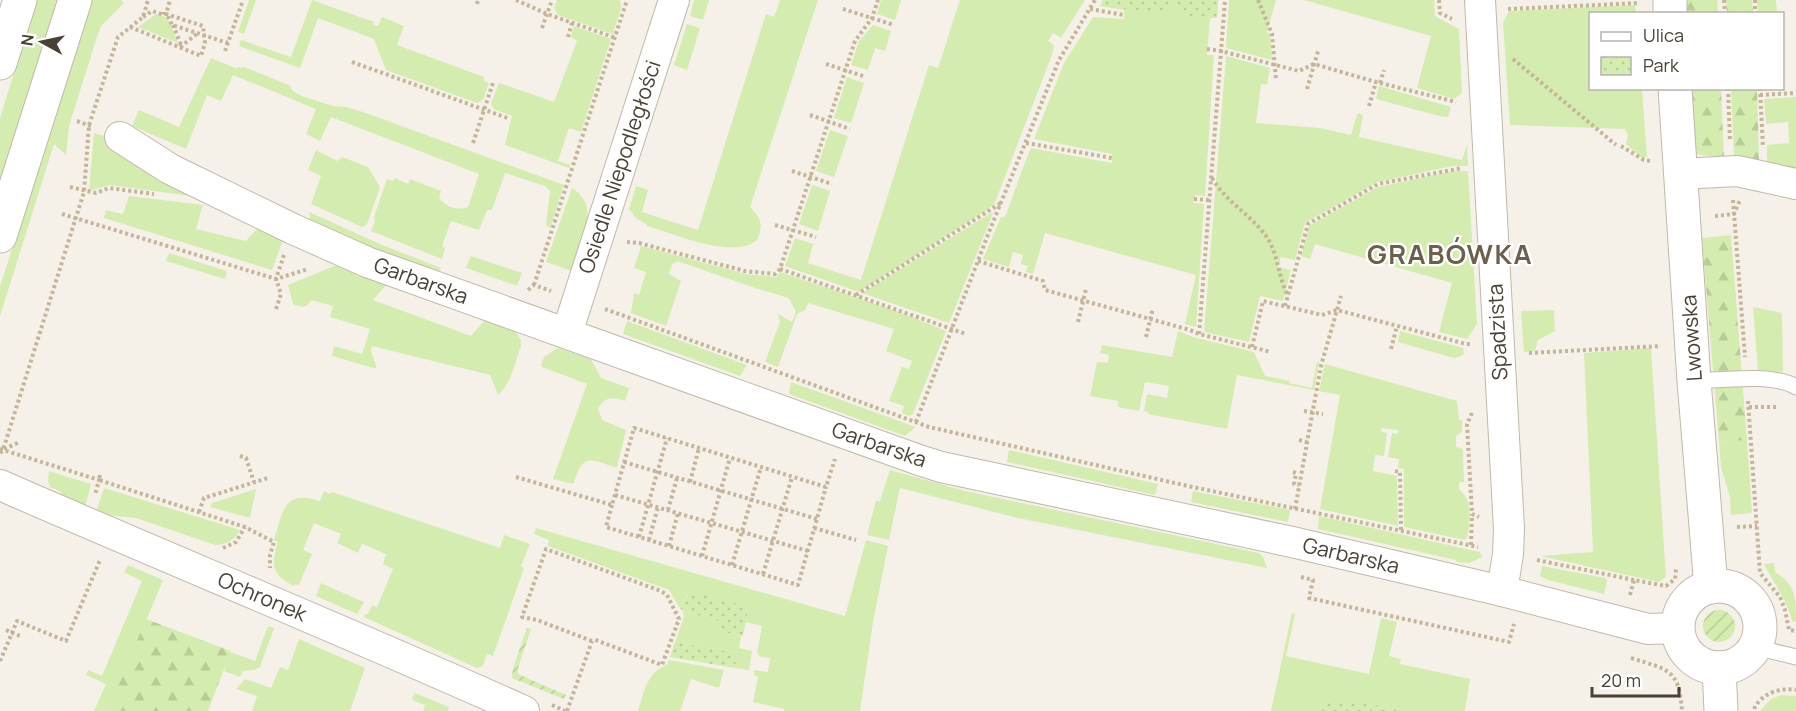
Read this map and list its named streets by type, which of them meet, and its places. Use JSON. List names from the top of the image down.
{
  "streets": {
    "street": [
      "Osiedle Niepodległości",
      "Garbarska",
      "Spadzista",
      "Lwowska",
      "Ochronek"
    ]
  },
  "crossings": [
    ["Osiedle Niepodległości", "Garbarska"],
    ["Garbarska", "Spadzista"],
    ["Garbarska", "Lwowska"]
  ],
  "districts": ["GRABÓWKA"],
  "legend": ["Ulica", "Park"],
  "scale_bar": "20 m",
  "north": "left"
}
